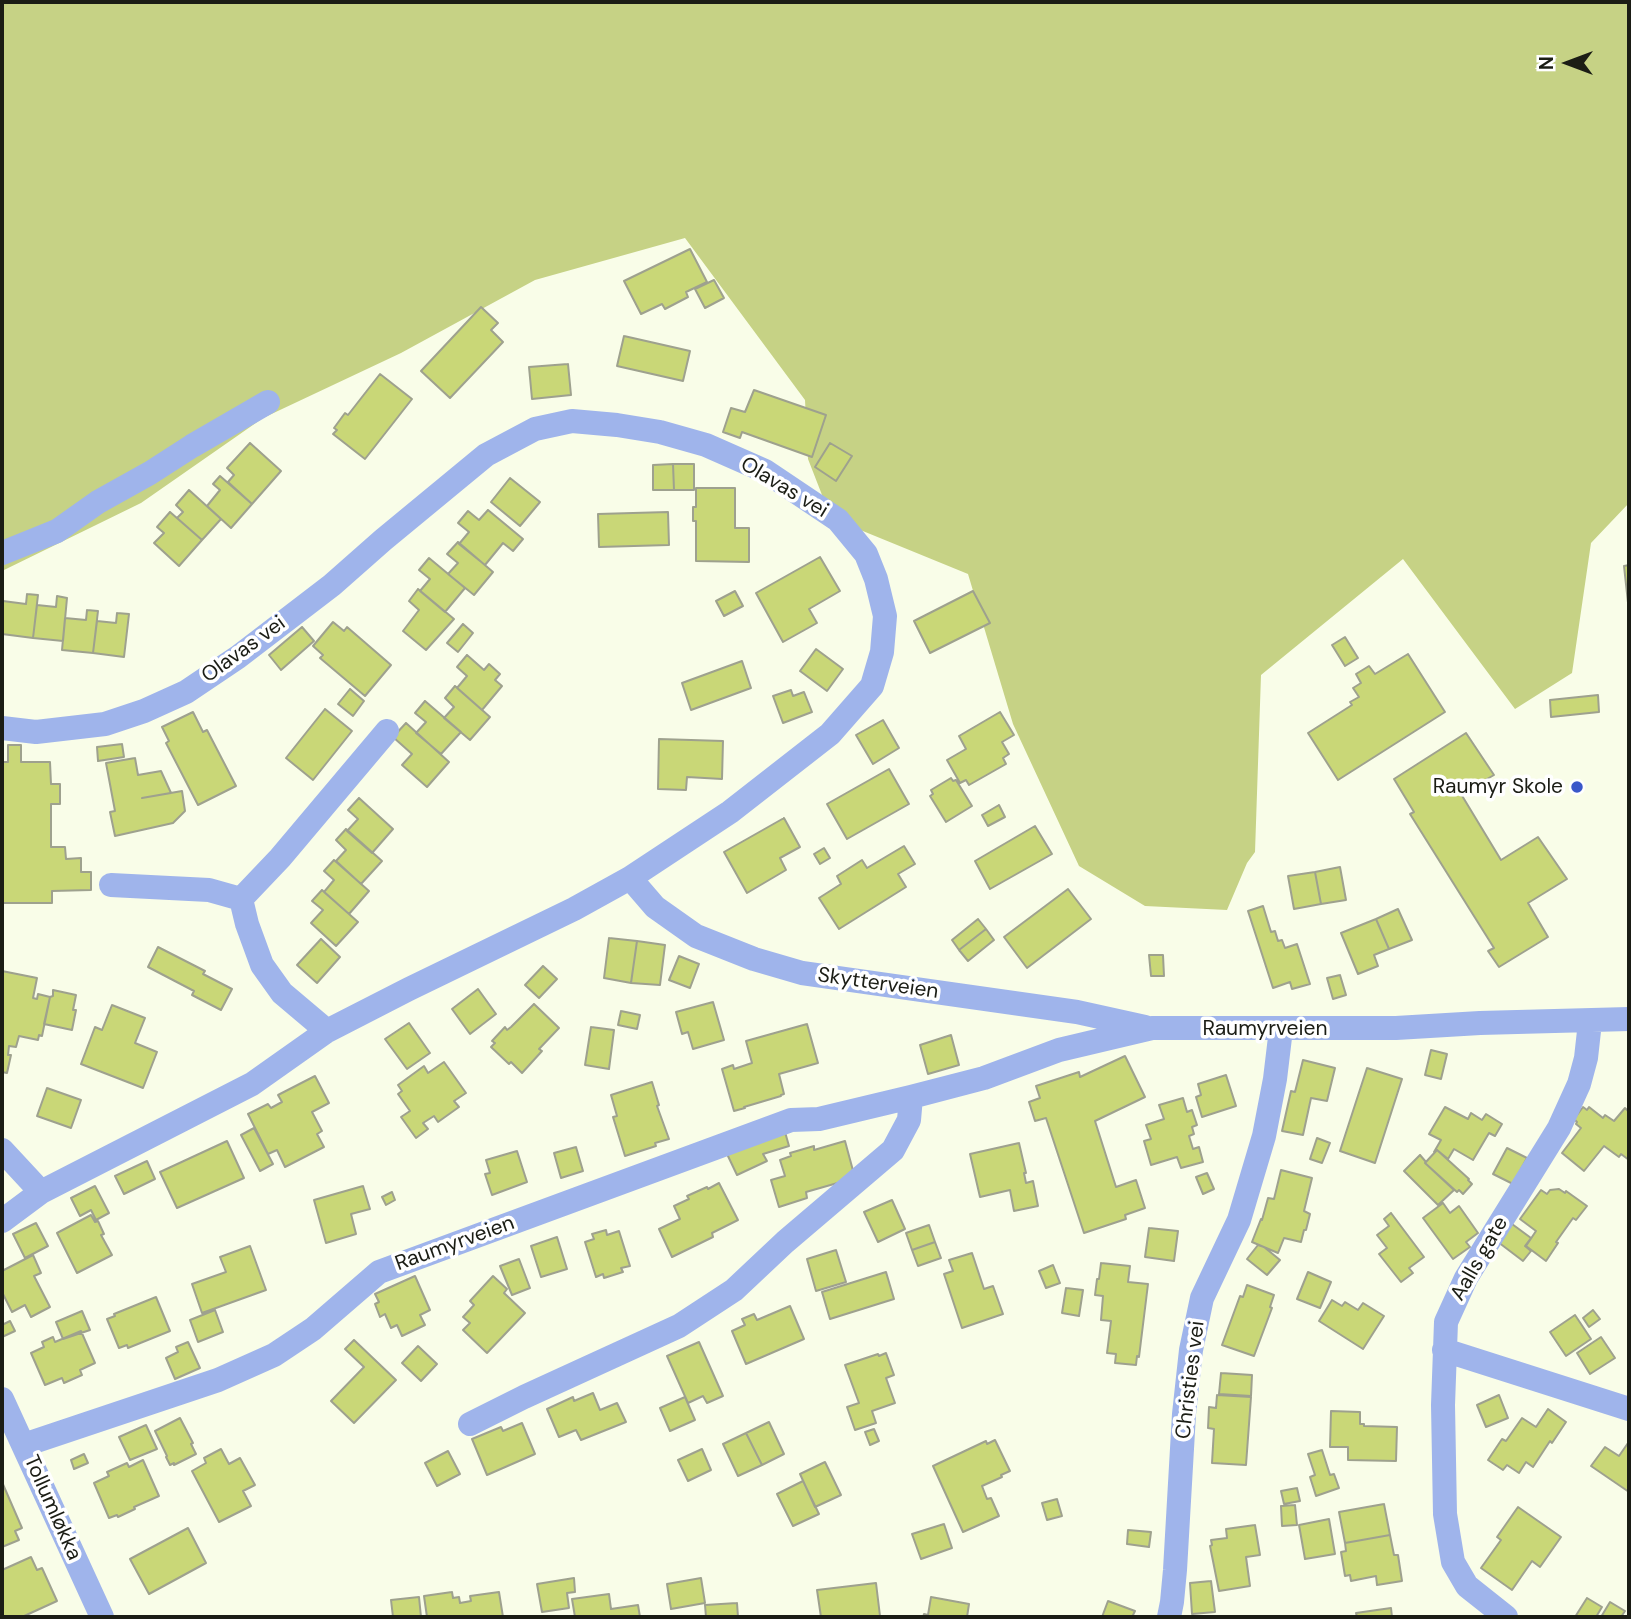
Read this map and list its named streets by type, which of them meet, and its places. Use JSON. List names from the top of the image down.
{
  "streets": {
    "street": [
      "Olavas vei",
      "Skytterveien",
      "Raumyrveien",
      "Aalls gate",
      "Christies vei",
      "Tollumløkka"
    ]
  },
  "crossings": [
    ["Olavas vei", "Skytterveien"],
    ["Skytterveien", "Raumyrveien"],
    ["Raumyrveien", "Aalls gate"],
    ["Raumyrveien", "Christies vei"],
    ["Raumyrveien", "Tollumløkka"]
  ],
  "places": ["Raumyr Skole"],
  "north": "left"
}
